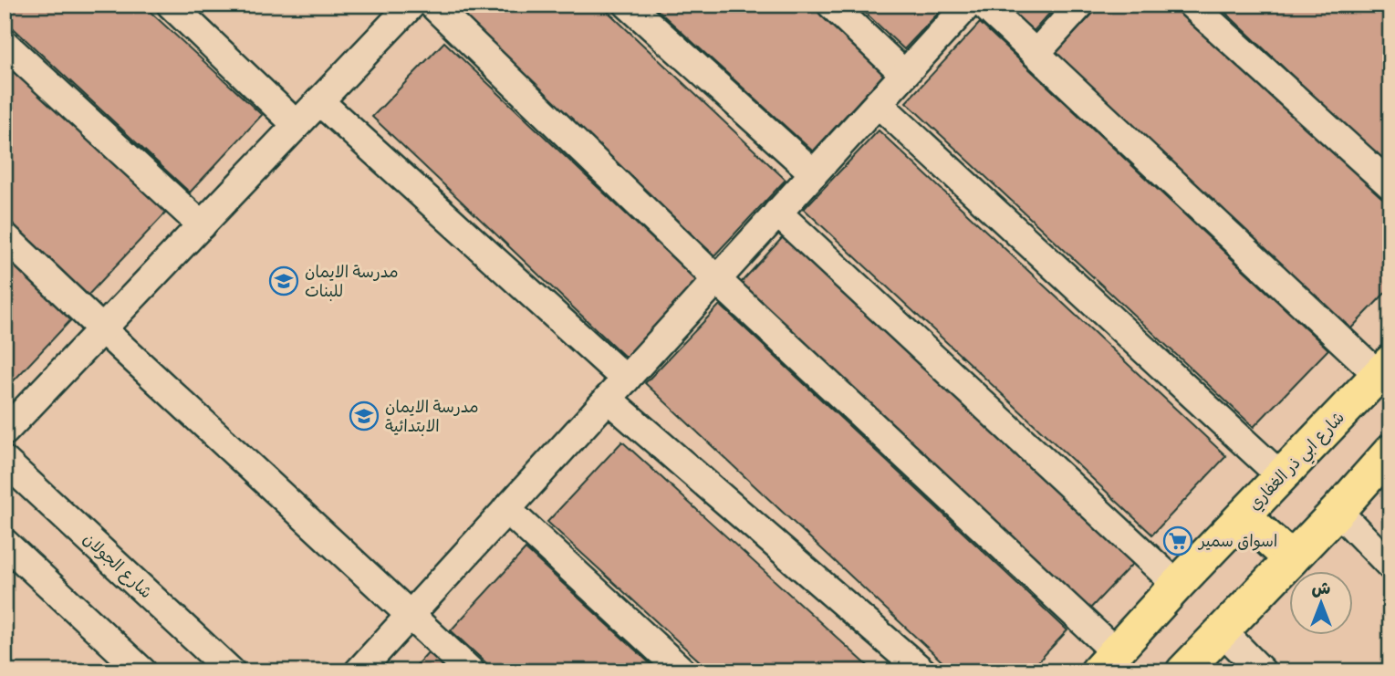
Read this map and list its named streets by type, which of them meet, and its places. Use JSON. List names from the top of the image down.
{
  "streets": {
    "main road": ["شارع ابي ذر الغفاري"],
    "street": ["شارع الجولان"]
  },
  "places": {
    "school or university": ["مدرسة الايمان للبنات", "مدرسة الايمان الابتدائية"],
    "supermarket": ["اسواق سمير"]
  },
  "north": "top"
}
